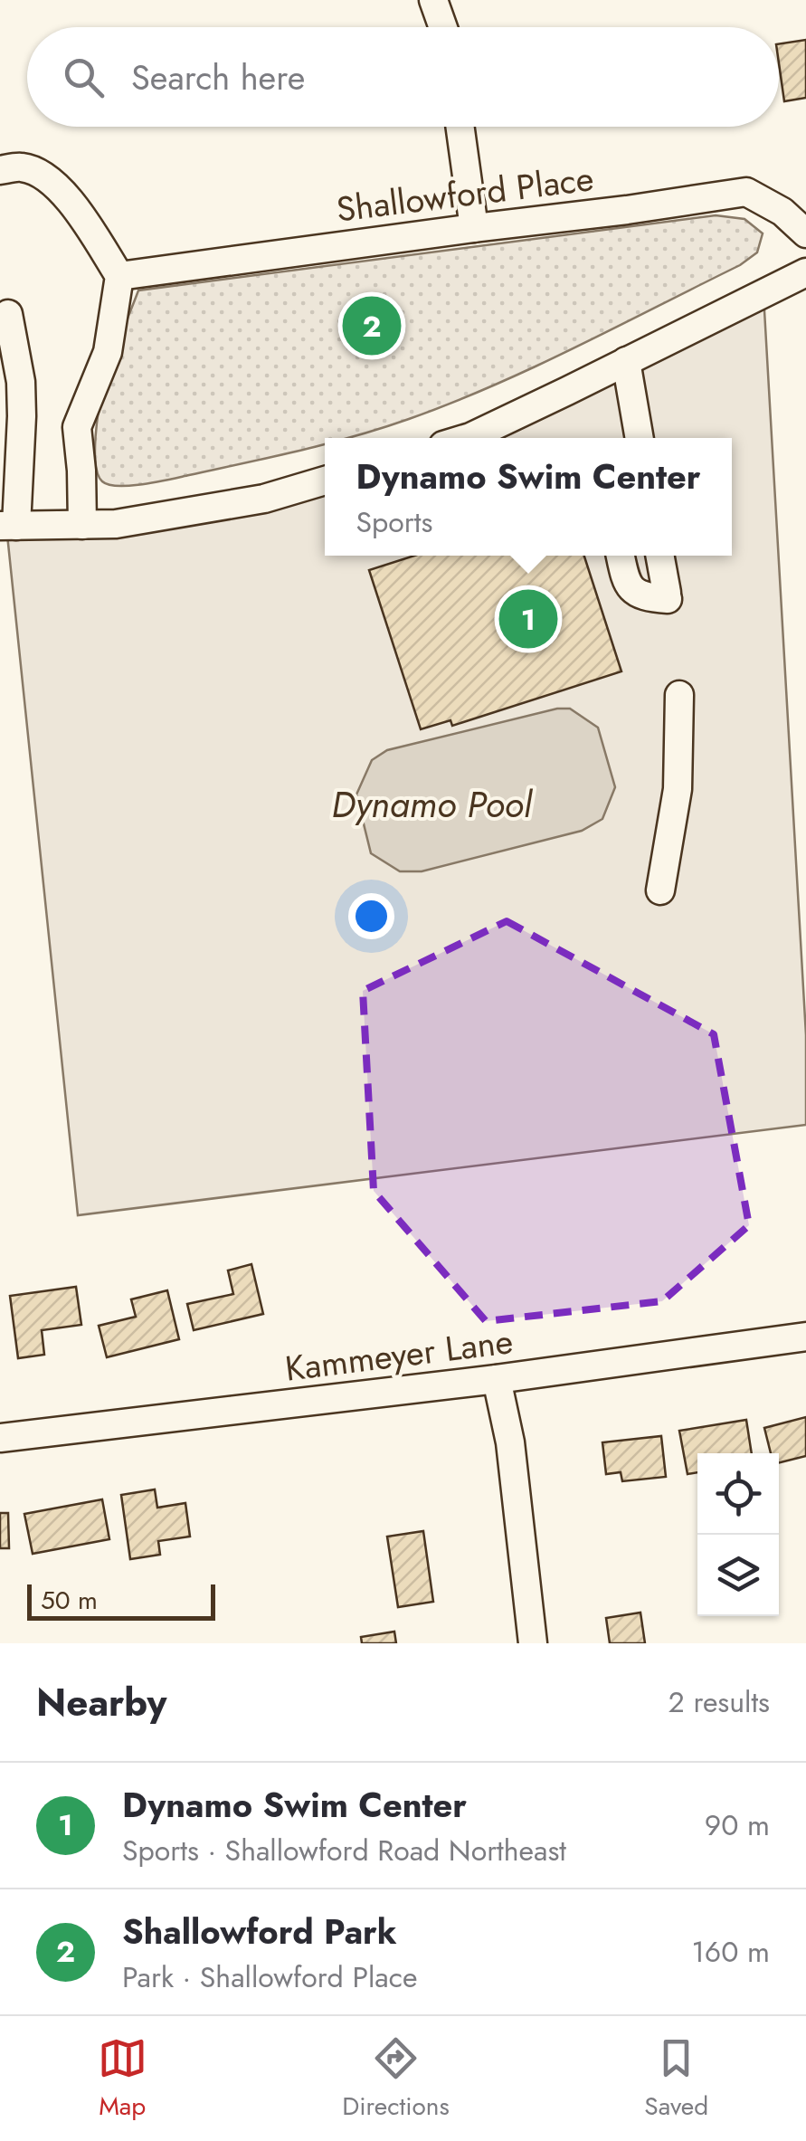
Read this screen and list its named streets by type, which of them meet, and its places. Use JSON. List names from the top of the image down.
{
  "streets": {
    "street": ["Shallowford Place", "Kammeyer Lane"]
  },
  "water": ["Dynamo Pool"],
  "scale_bar": "50 m",
  "page": {
    "search": "Search here",
    "pins": ["2", "1"],
    "popup": ["Dynamo Swim Center", "Sports"],
    "scale": "50 m",
    "heading": ["Nearby", "2 results"],
    "list": [
      {
        "mark": "1",
        "name": "Dynamo Swim Center",
        "note": "Sports · Shallowford Road Northeast",
        "value": "90 m"
      },
      {
        "mark": "2",
        "name": "Shallowford Park",
        "note": "Park · Shallowford Place",
        "value": "160 m"
      }
    ],
    "nav": ["Map", "Directions", "Saved"]
  }
}
